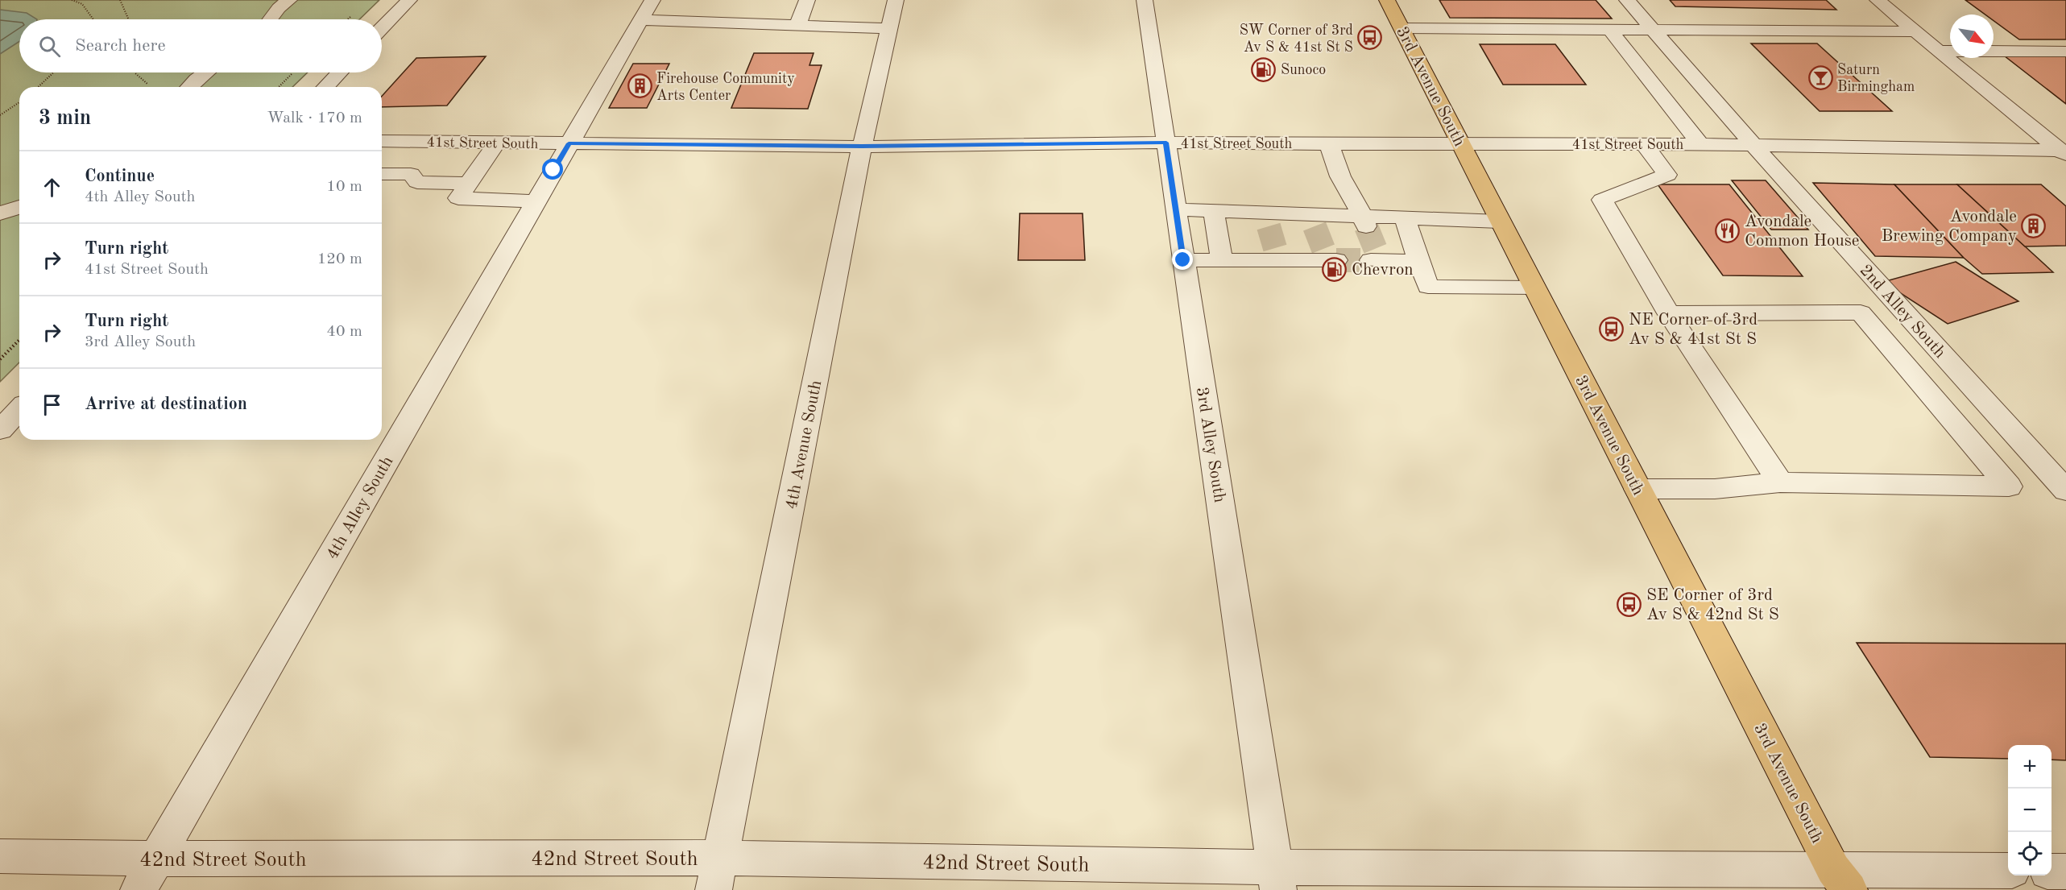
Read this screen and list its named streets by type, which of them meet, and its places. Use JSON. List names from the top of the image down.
{
  "streets": {
    "main road": ["3rd Avenue South"],
    "street": [
      "41st Street South",
      "2nd Alley South",
      "4th Avenue South",
      "3rd Alley South",
      "4th Alley South",
      "42nd Street South"
    ]
  },
  "crossings": [
    ["3rd Avenue South", "41st Street South"],
    ["3rd Avenue South", "42nd Street South"],
    ["41st Street South", "2nd Alley South"],
    ["41st Street South", "4th Avenue South"],
    ["41st Street South", "3rd Alley South"],
    ["41st Street South", "4th Alley South"],
    ["4th Avenue South", "42nd Street South"],
    ["3rd Alley South", "42nd Street South"],
    ["4th Alley South", "42nd Street South"]
  ],
  "places": {
    "bus stop": ["SW Corner of 3rd Av S & 41st St S", "NE Corner of 3rd Av S & 41st St S", "SE Corner of 3rd Av S & 42nd St S"],
    "fuel station": ["Sunoco", "Chevron"],
    "bar": ["Saturn Birmingham"],
    "building": ["Firehouse Community Arts Center", "Avondale Brewing Company"],
    "restaurant": ["Avondale Common House"]
  },
  "north": "bottom right",
  "page": {
    "search": "Search here",
    "heading": ["3 min", "Walk · 170 m"],
    "list": [
      ["Continue", "4th Alley South", "10 m"],
      ["Turn right", "41st Street South", "120 m"],
      ["Turn right", "3rd Alley South", "40 m"],
      "Arrive at destination"
    ],
    "map_buttons": ["+", "−"]
  }
}
